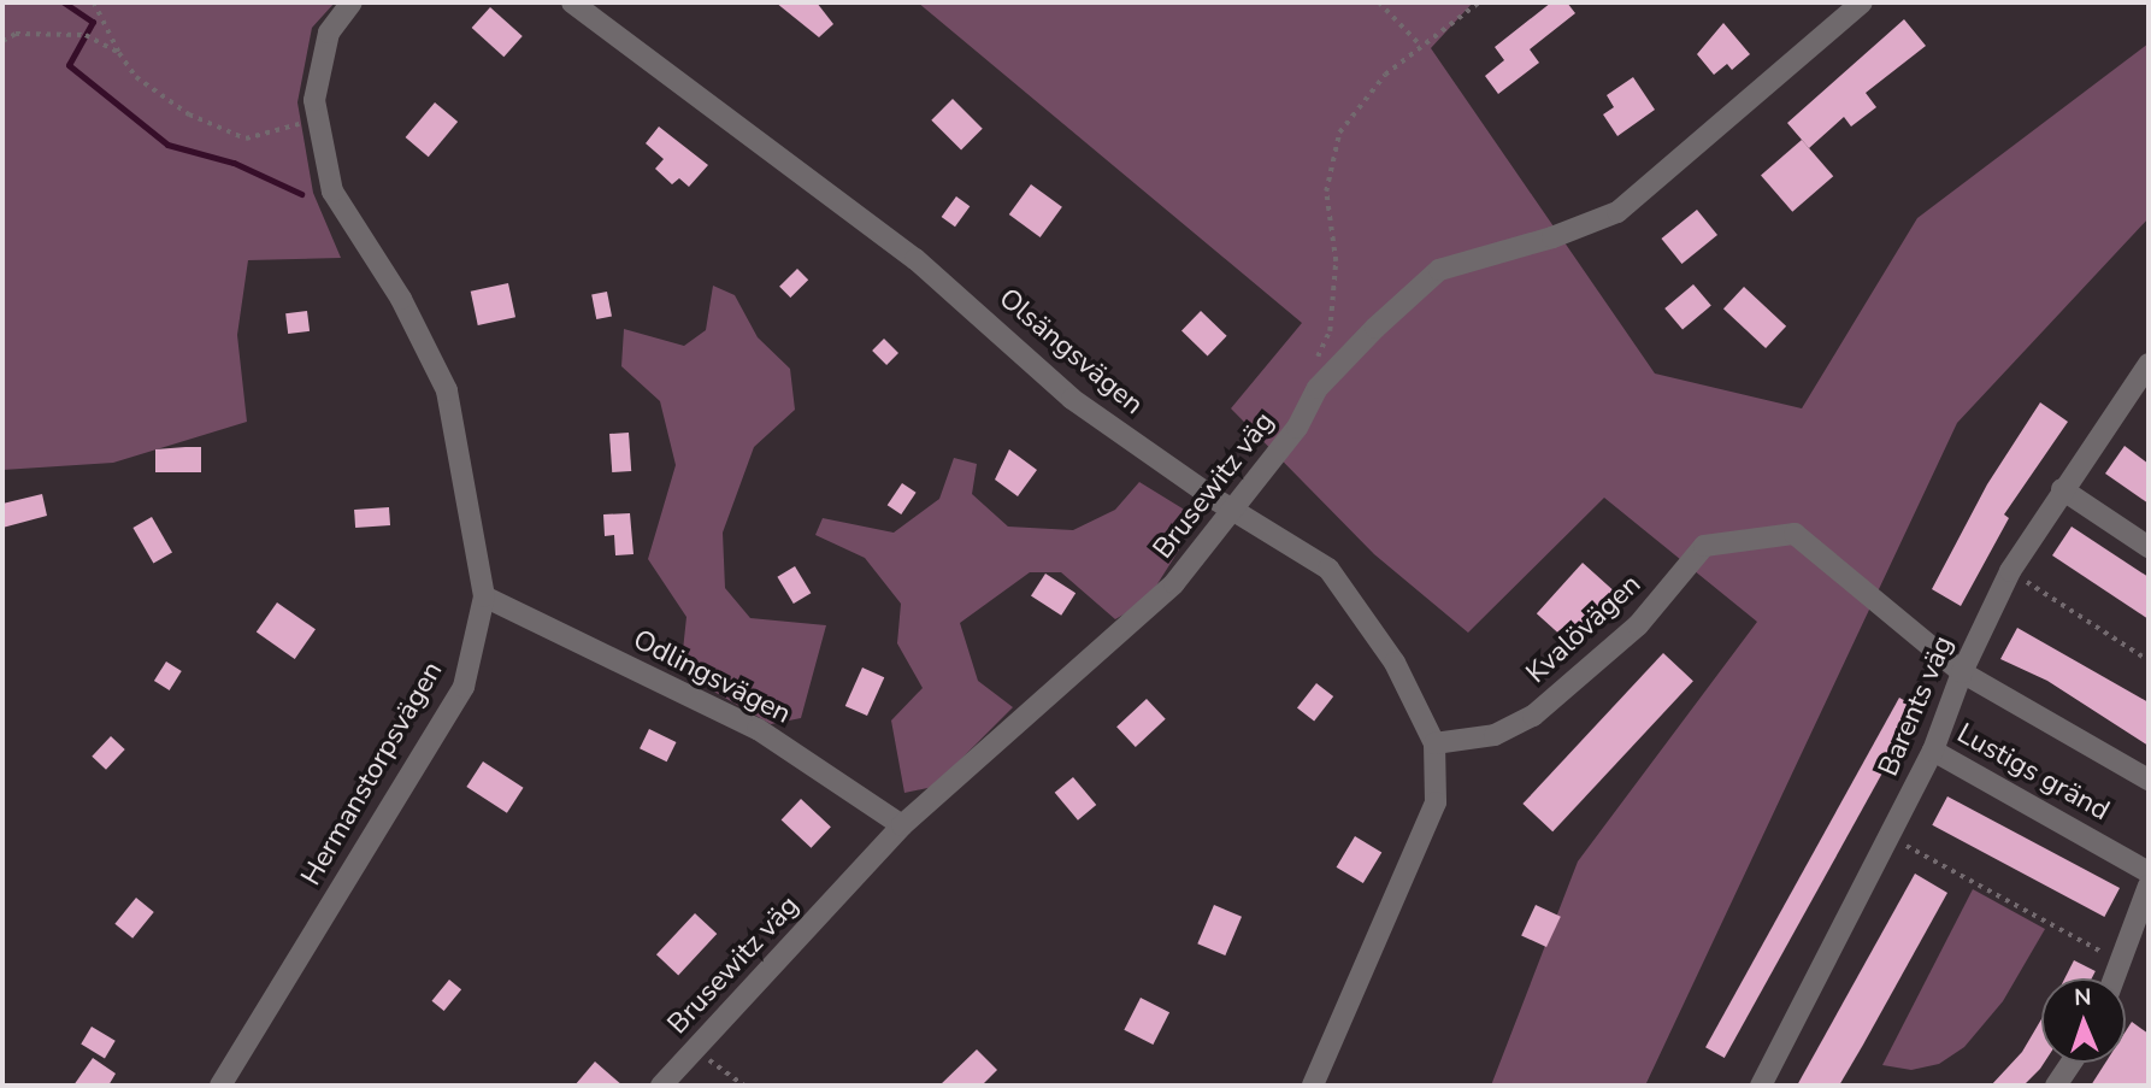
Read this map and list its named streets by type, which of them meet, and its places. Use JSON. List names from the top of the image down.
{
  "streets": {
    "street": [
      "Olsängsvägen",
      "Brusewitz väg",
      "Kvalövägen",
      "Odlingsvägen",
      "Barents väg",
      "Lustigs gränd",
      "Hermanstorpsvägen"
    ]
  },
  "crossings": [
    ["Olsängsvägen", "Brusewitz väg"],
    ["Olsängsvägen", "Kvalövägen"],
    ["Brusewitz väg", "Odlingsvägen"],
    ["Kvalövägen", "Barents väg"],
    ["Odlingsvägen", "Hermanstorpsvägen"],
    ["Barents väg", "Lustigs gränd"]
  ],
  "north": "top"
}
